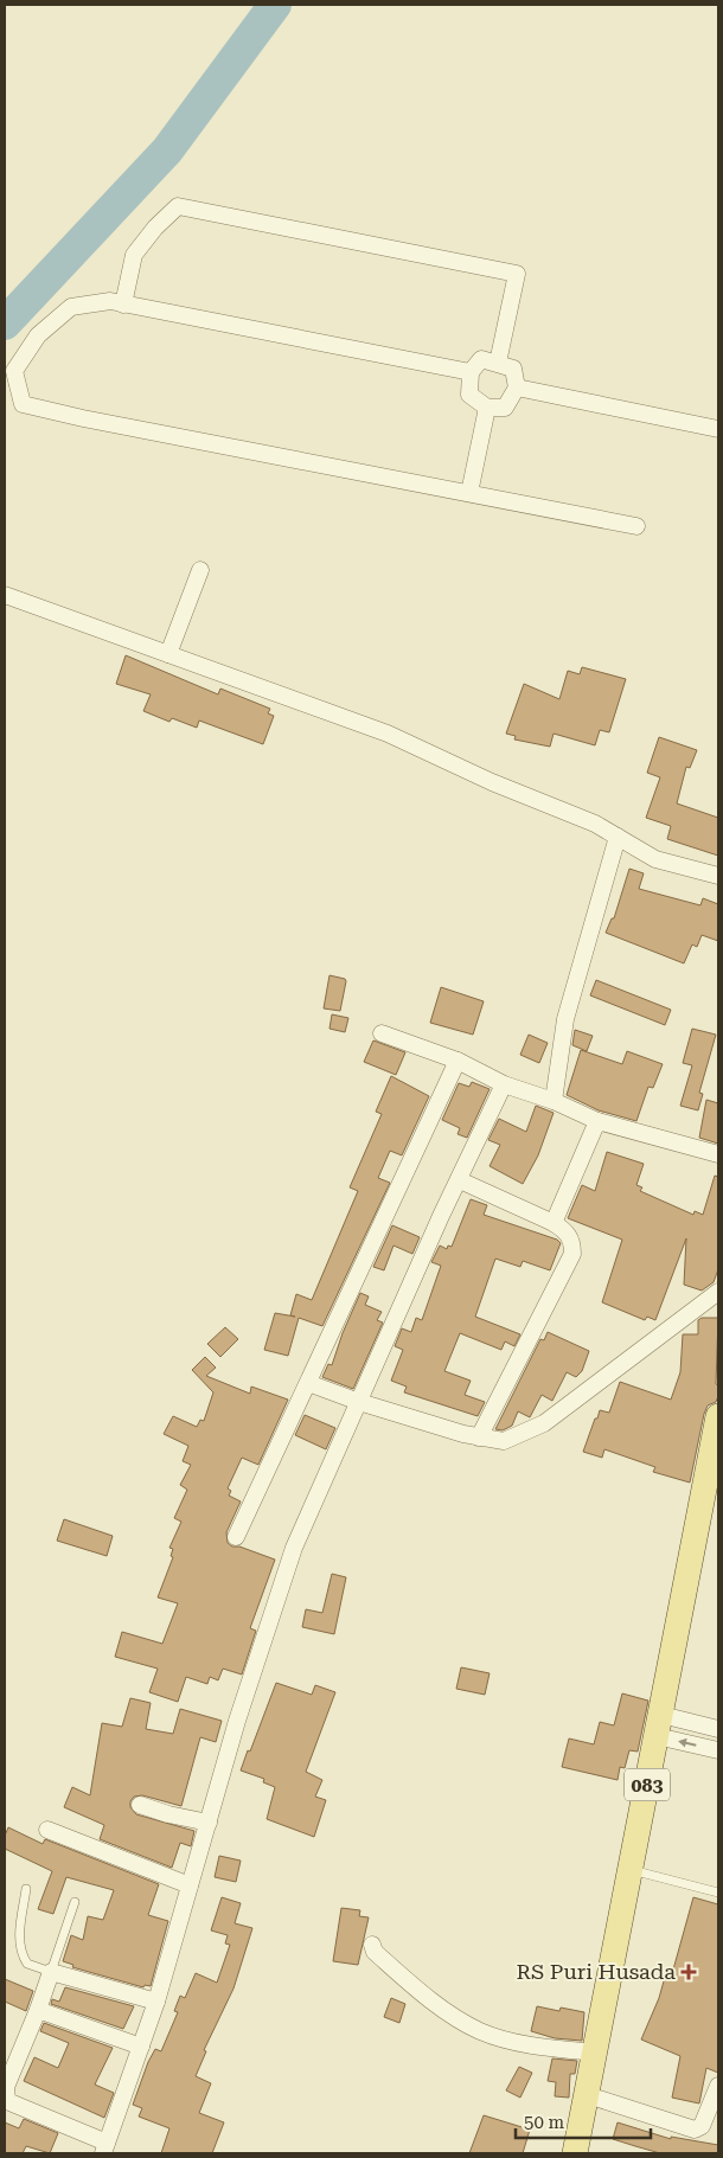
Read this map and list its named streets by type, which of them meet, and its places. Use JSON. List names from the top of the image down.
{
  "streets": {
    "main road": ["083"]
  },
  "places": {
    "health": ["RS Puri Husada"]
  },
  "scale_bar": "50 m"
}
